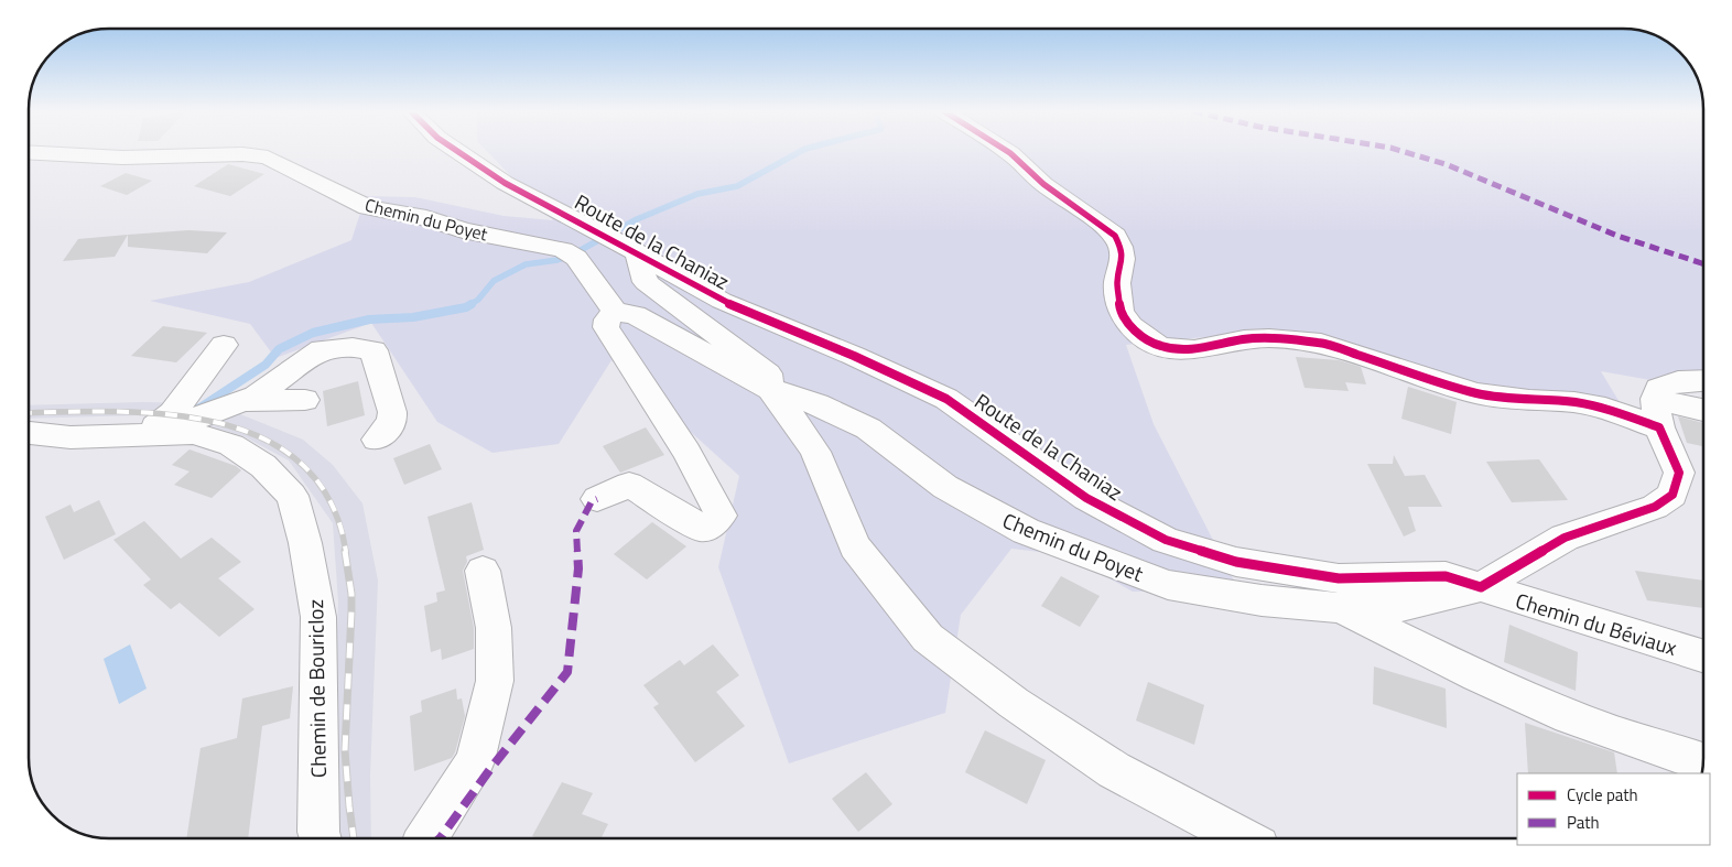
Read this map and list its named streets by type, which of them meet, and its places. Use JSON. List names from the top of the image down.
{
  "streets": {
    "street": [
      "Chemin du Poyet",
      "Route de la Chaniaz",
      "Chemin du Béviaux",
      "Chemin de Bouricloz"
    ]
  },
  "crossings": [
    ["Chemin du Poyet", "Route de la Chaniaz"],
    ["Chemin du Poyet", "Chemin du Béviaux"],
    ["Route de la Chaniaz", "Chemin du Béviaux"]
  ],
  "legend": ["Cycle path", "Path"]
}
